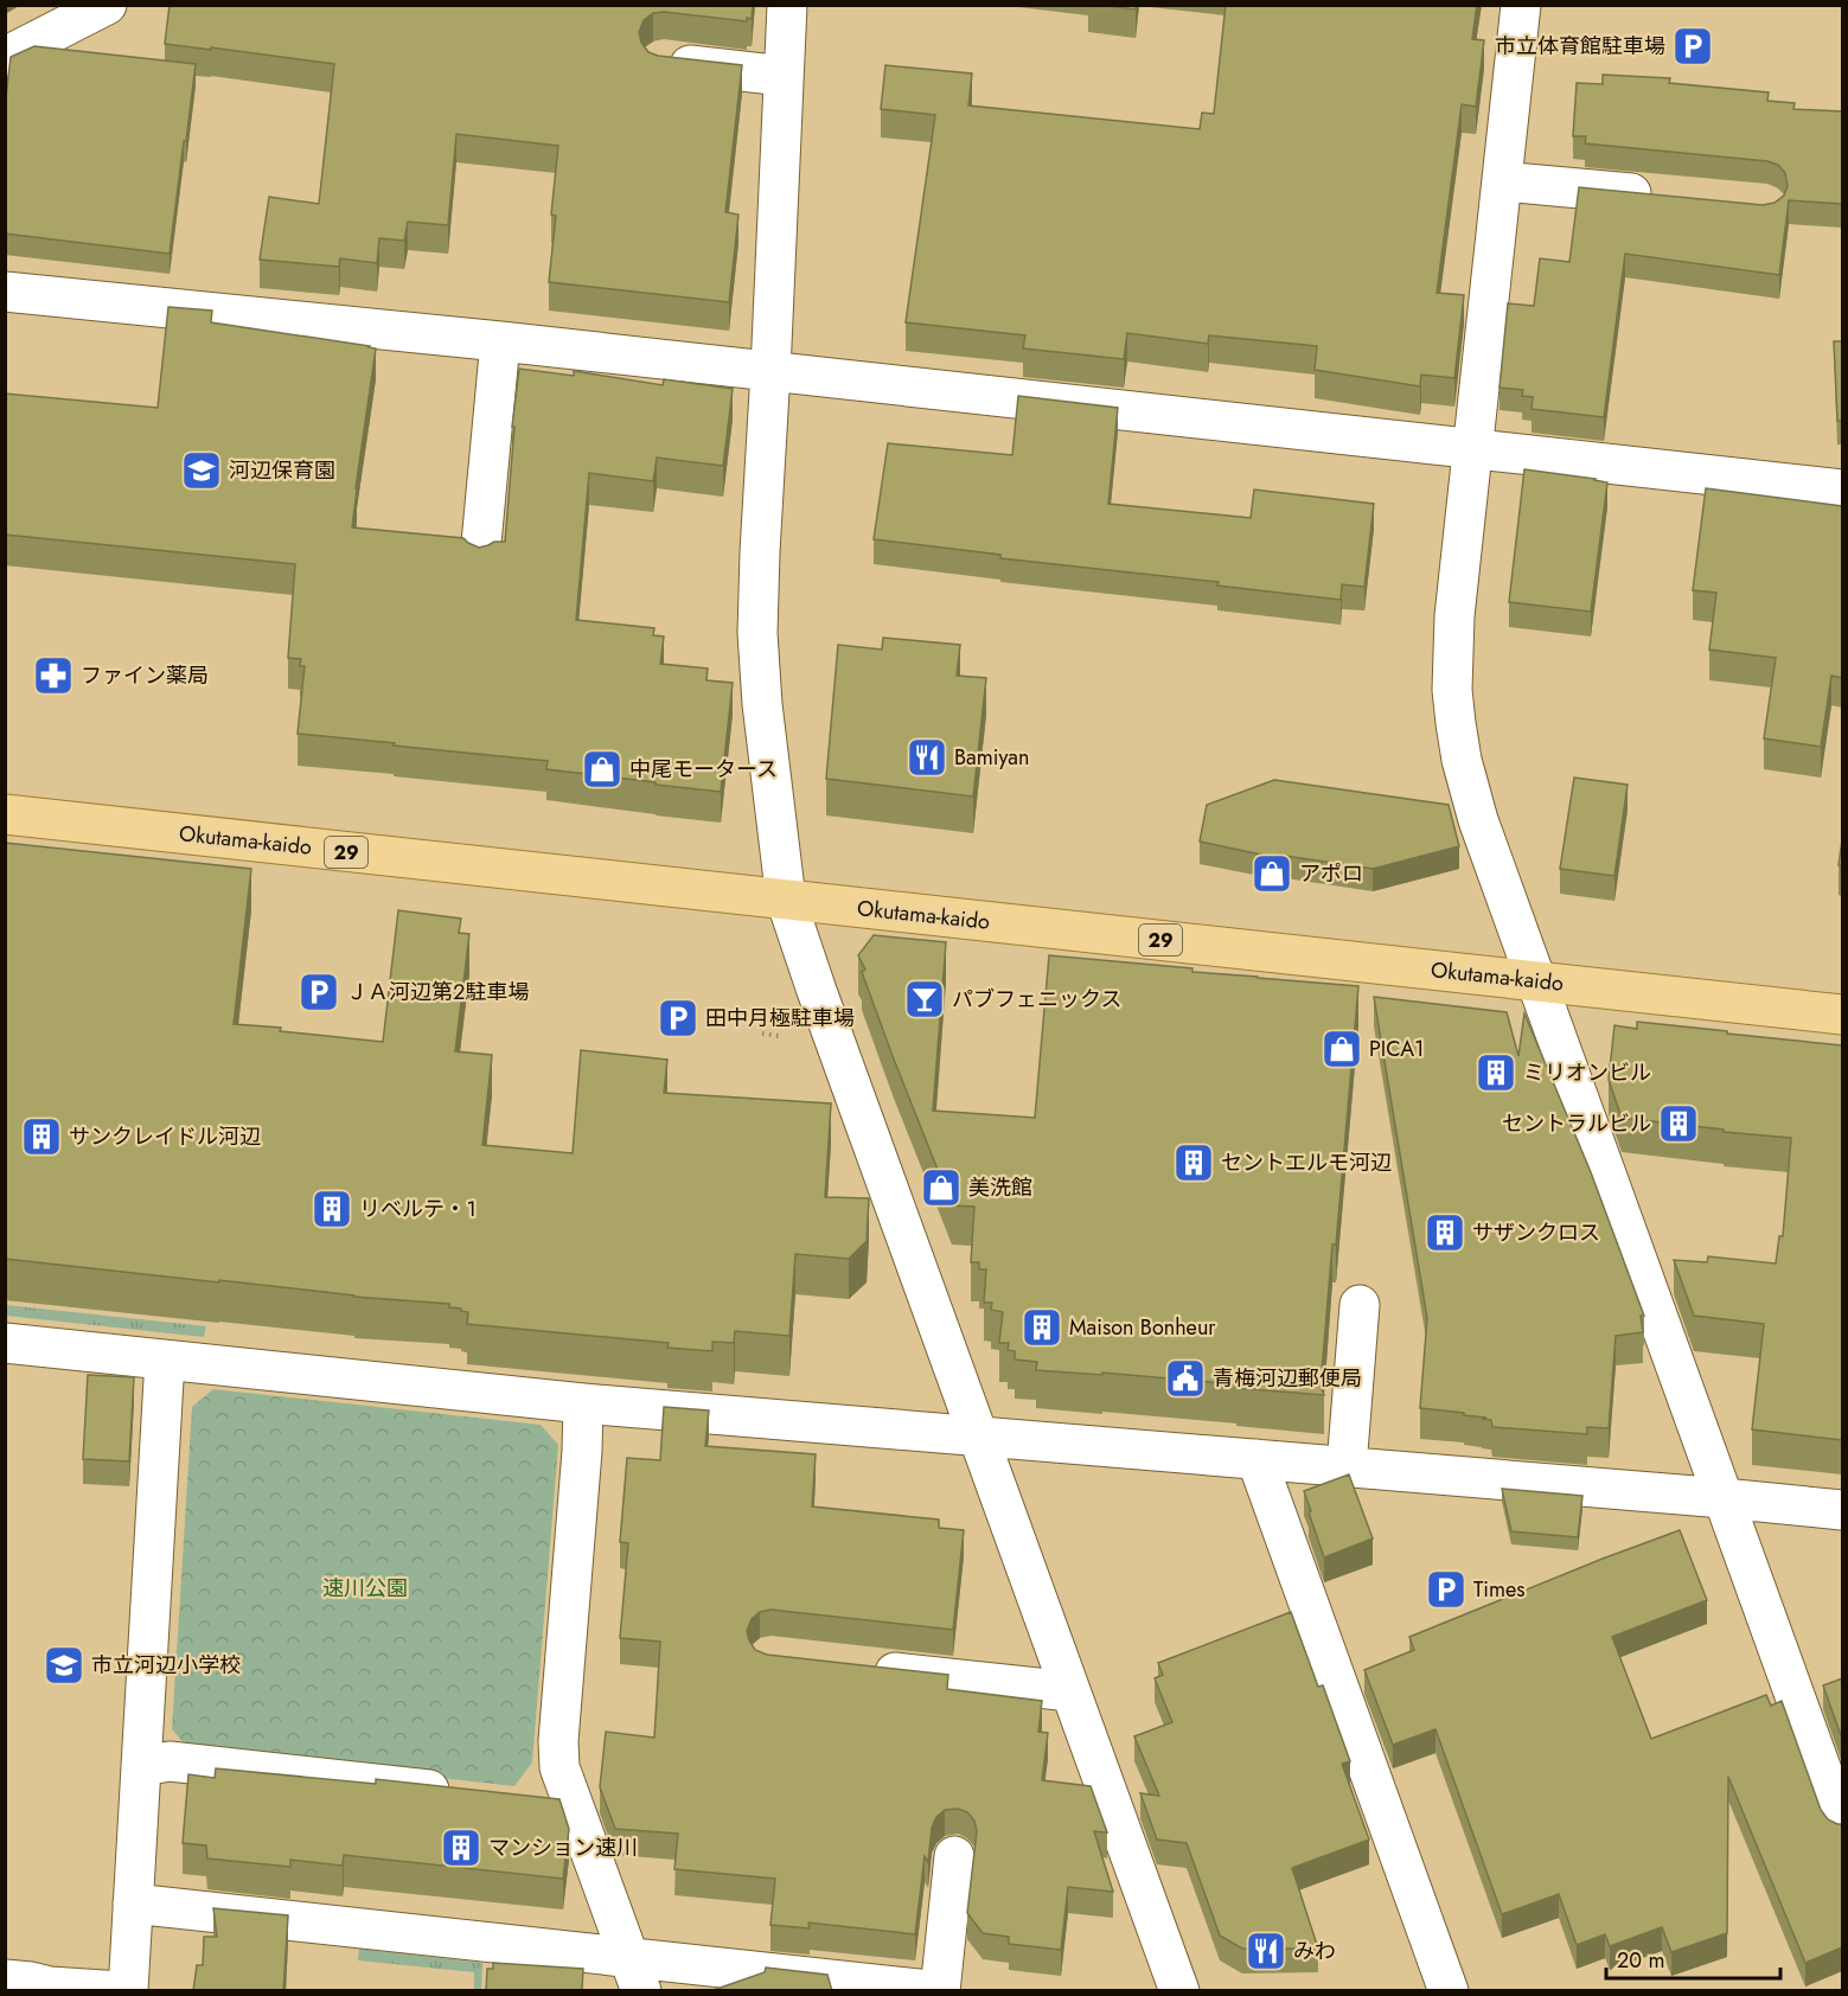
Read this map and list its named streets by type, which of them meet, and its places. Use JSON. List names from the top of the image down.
{
  "streets": {
    "main road": ["Okutama-kaido", "29"]
  },
  "parks": ["速川公園"],
  "places": {
    "parking": [
      "市立体育館駐車場",
      "ＪＡ河辺第２駐車場",
      "田中月極駐車場",
      "Times"
    ],
    "school or university": ["河辺保育園", "市立河辺小学校"],
    "pharmacy": ["ファイン薬局"],
    "restaurant": ["Bamiyan", "みわ"],
    "shop": [
      "中尾モータース",
      "アポロ",
      "PICA1",
      "美洗館"
    ],
    "bar": ["パブフェニックス"],
    "building": [
      "ミリオンビル",
      "セントラルビル",
      "サンクレイドル河辺",
      "セントエルモ河辺",
      "リベルテ・１",
      "サザンクロス",
      "Maison Bonheur",
      "マンション速川"
    ],
    "public building": ["青梅河辺郵便局"]
  },
  "scale_bar": "20 m"
}
